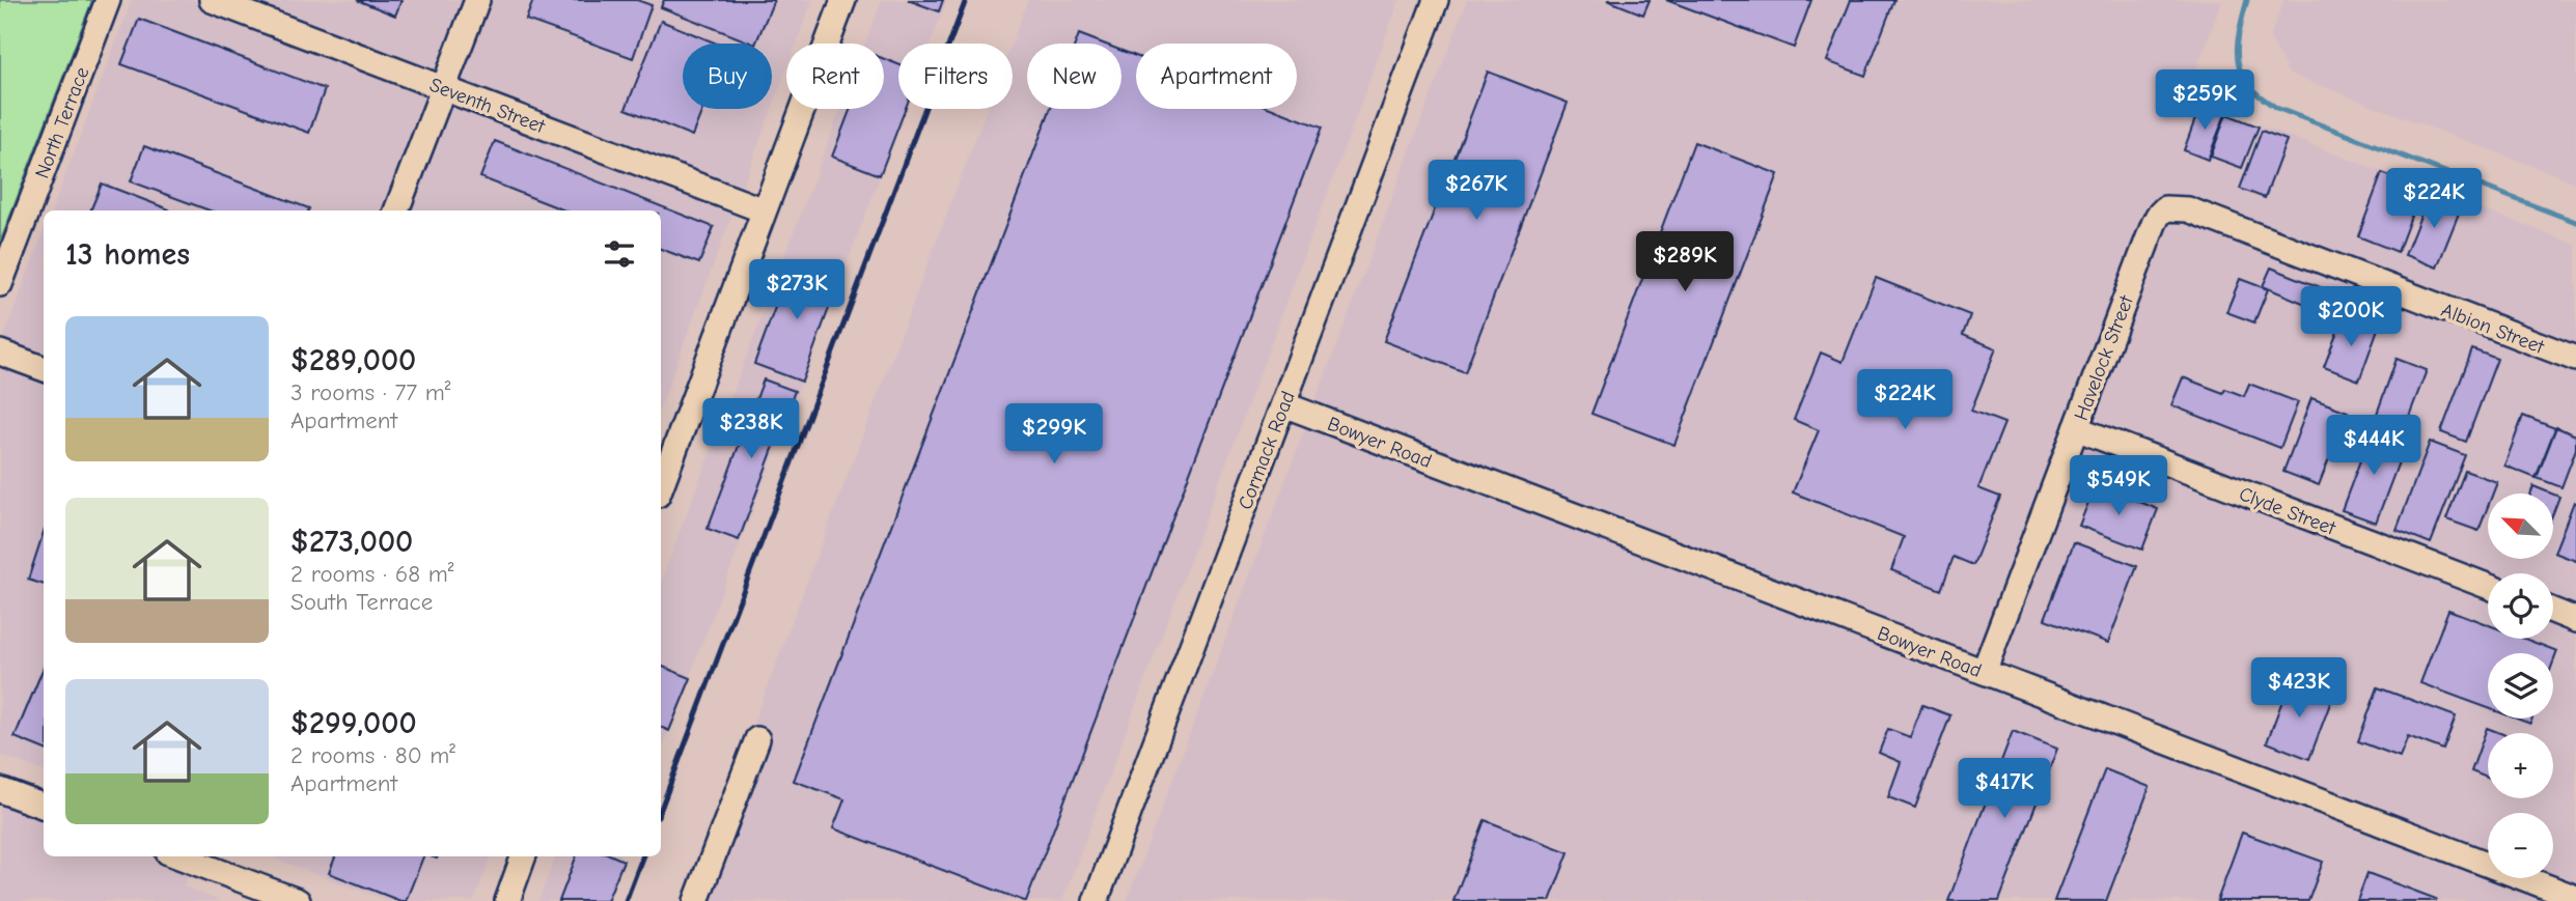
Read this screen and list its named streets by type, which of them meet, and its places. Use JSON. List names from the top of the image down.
{
  "streets": {
    "street": [
      "Seventh Street",
      "North Terrace",
      "Albion Street",
      "Havelock Street",
      "Bowyer Road",
      "Cormack Road",
      "Clyde Street"
    ]
  },
  "crossings": [
    ["Albion Street", "Havelock Street"],
    ["Havelock Street", "Bowyer Road"],
    ["Havelock Street", "Clyde Street"],
    ["Bowyer Road", "Cormack Road"]
  ],
  "north": "top left",
  "page": {
    "chip": [
      "Buy",
      "Rent",
      "Filters",
      "New",
      "Apartment"
    ],
    "price": [
      "$259K",
      "$267K",
      "$224K",
      "$289K",
      "$273K",
      "$200K",
      "$224K",
      "$238K",
      "$299K",
      "$444K",
      "$549K",
      "$423K",
      "$417K"
    ],
    "heading": "13 homes",
    "list": [
      {
        "name": "$289,000",
        "note": "3 rooms · 77 m² · Apartment"
      },
      {
        "name": "$273,000",
        "note": "2 rooms · 68 m² · South Terrace"
      },
      {
        "name": "$299,000",
        "note": "2 rooms · 80 m² · Apartment"
      }
    ],
    "map_buttons": ["+", "−"]
  }
}
